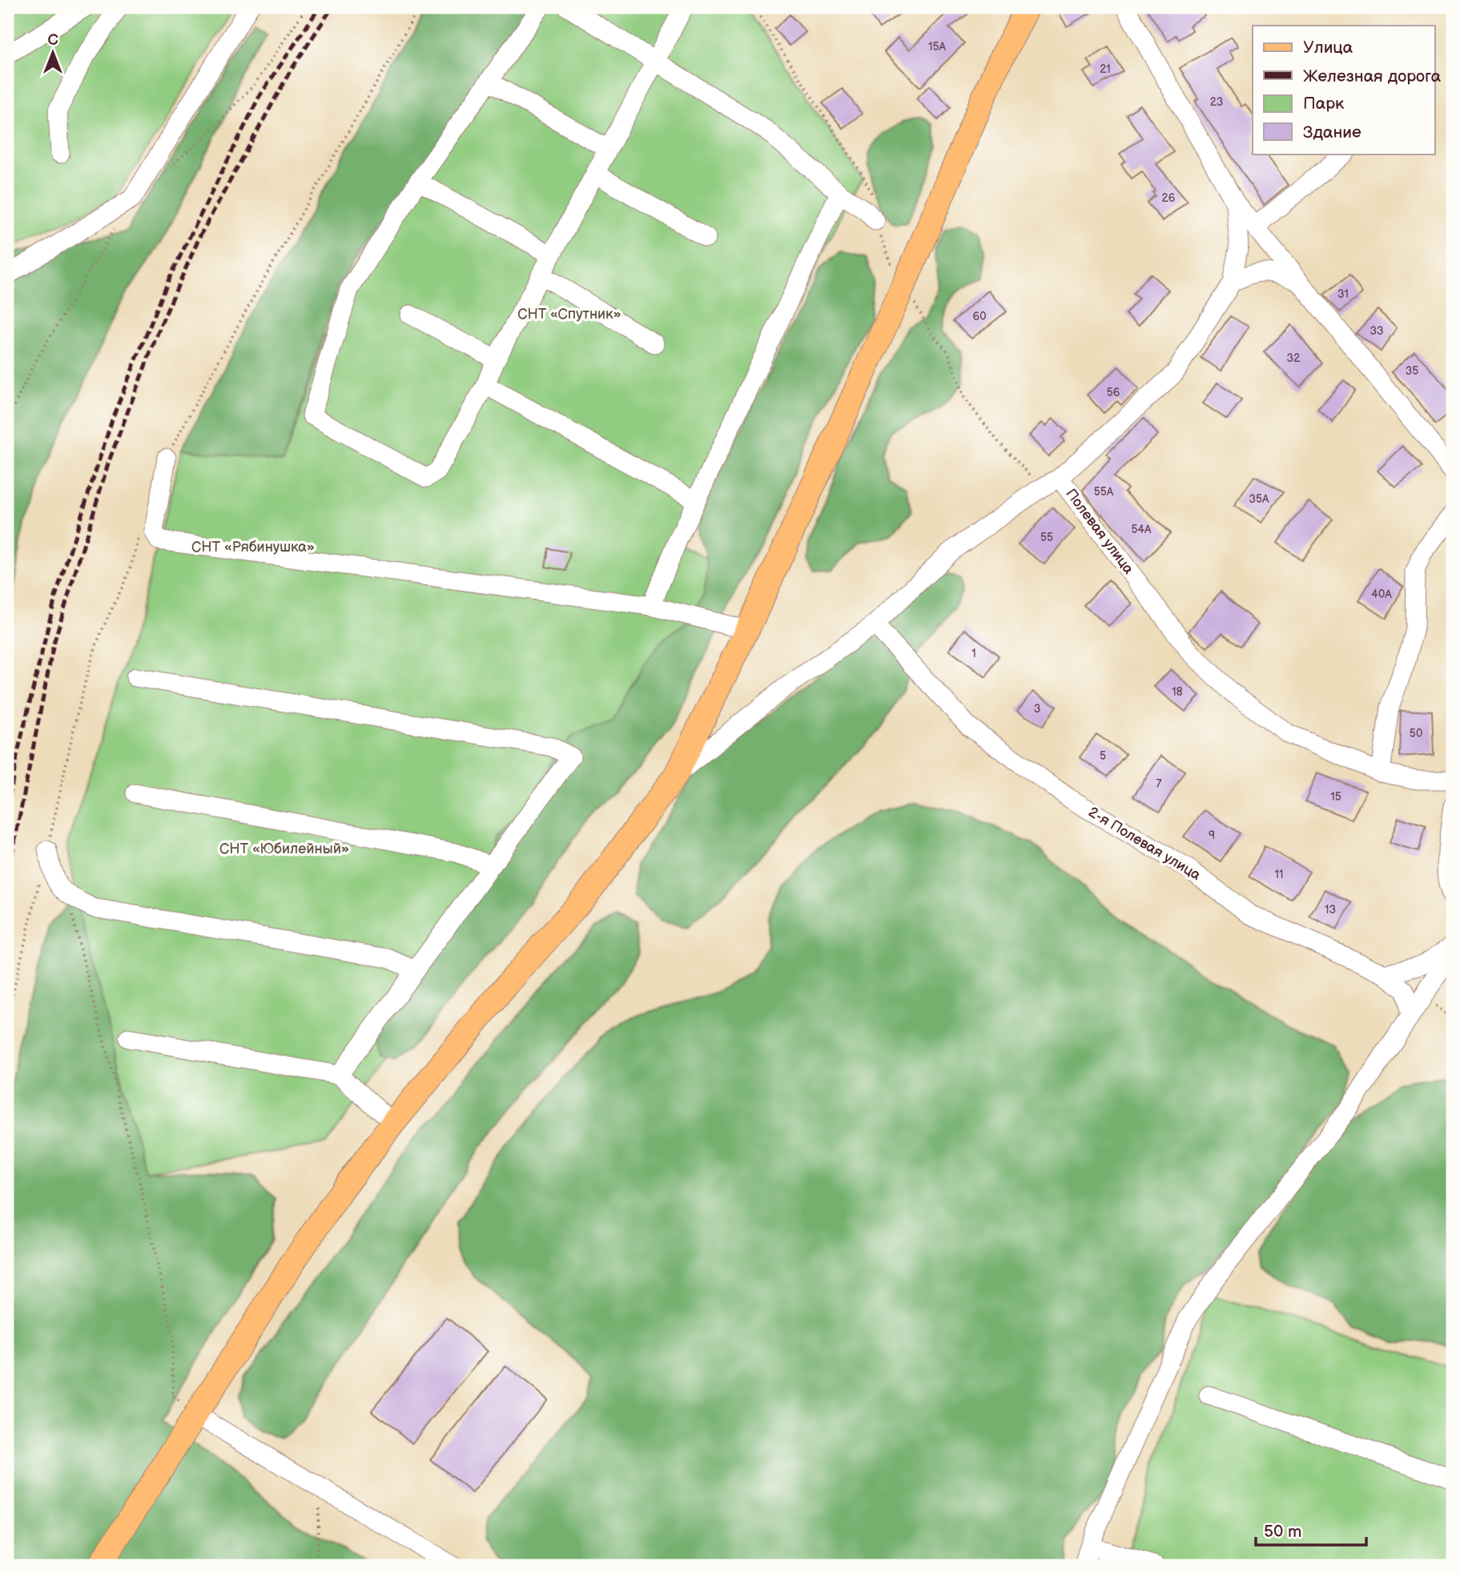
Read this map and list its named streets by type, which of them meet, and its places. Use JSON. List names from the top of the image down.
{
  "streets": {
    "street": ["Полевая улица", "2-я Полевая улица"]
  },
  "crossings": [
    ["Полевая улица", "2-я Полевая улица"]
  ],
  "parks": ["СНТ «Спутник»", "СНТ «Рябинушка»", "СНТ «Юбилейный»"],
  "house_numbers": [
    "15А",
    "21",
    "23",
    "26",
    "31",
    "60",
    "33",
    "32",
    "35",
    "56",
    "55А",
    "35А",
    "54А",
    "55",
    "40А",
    "1",
    "18",
    "3",
    "50",
    "5",
    "7",
    "15",
    "9",
    "11",
    "13"
  ],
  "legend": [
    "Улица",
    "Железная дорога",
    "Парк",
    "Здание"
  ],
  "scale_bar": "50 m",
  "north": "top"
}
